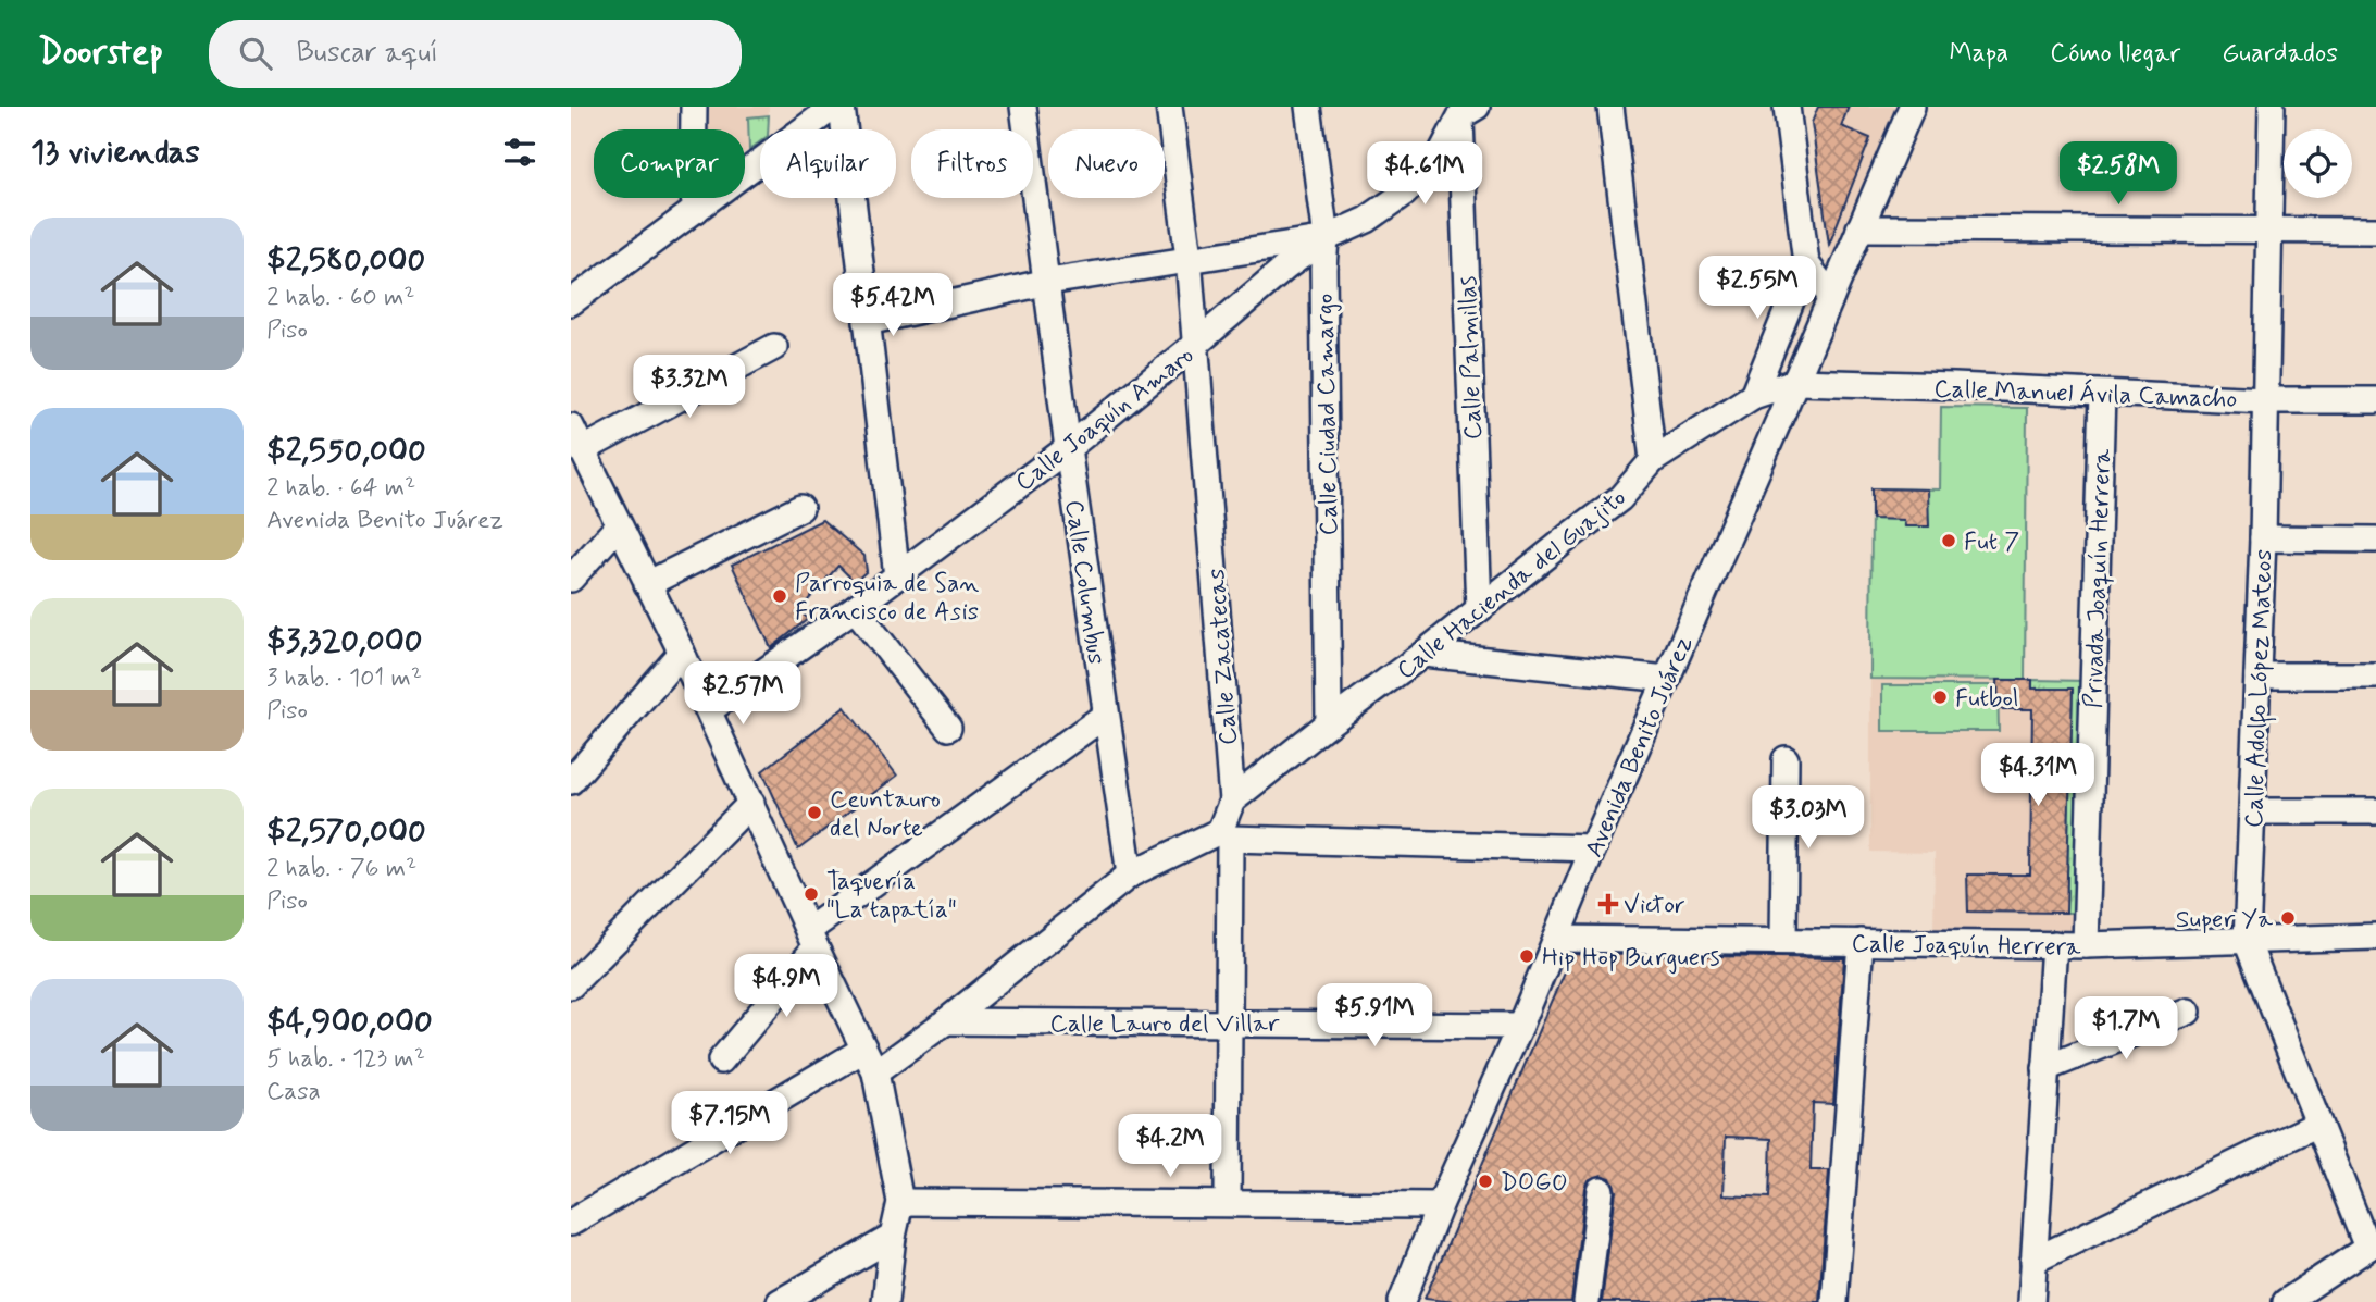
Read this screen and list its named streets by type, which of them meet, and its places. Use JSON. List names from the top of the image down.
{
  "streets": {
    "street": [
      "Calle Palmillas",
      "Calle Manuel Ávila Camacho",
      "Calle Ciudad Camargo",
      "Calle Joaquín Amaro",
      "Privada Joaquín Herrera",
      "Calle Columbus",
      "Calle Hacienda del Guajito",
      "Calle Zacatecas",
      "Calle Adolfo López Mateos",
      "Avenida Benito Juárez",
      "Calle Joaquín Herrera",
      "Calle Lauro del Villar"
    ]
  },
  "crossings": [
    ["Calle Palmillas", "Calle Joaquín Amaro"],
    ["Calle Palmillas", "Calle Hacienda del Guajito"],
    ["Calle Manuel Ávila Camacho", "Privada Joaquín Herrera"],
    ["Calle Manuel Ávila Camacho", "Calle Hacienda del Guajito"],
    ["Calle Manuel Ávila Camacho", "Calle Adolfo López Mateos"],
    ["Calle Manuel Ávila Camacho", "Avenida Benito Juárez"],
    ["Calle Ciudad Camargo", "Calle Joaquín Amaro"],
    ["Calle Ciudad Camargo", "Calle Hacienda del Guajito"],
    ["Calle Joaquín Amaro", "Calle Columbus"],
    ["Calle Joaquín Amaro", "Calle Zacatecas"],
    ["Privada Joaquín Herrera", "Calle Joaquín Herrera"],
    ["Calle Hacienda del Guajito", "Calle Zacatecas"],
    ["Calle Hacienda del Guajito", "Avenida Benito Juárez"],
    ["Calle Zacatecas", "Calle Lauro del Villar"],
    ["Calle Adolfo López Mateos", "Calle Joaquín Herrera"],
    ["Avenida Benito Juárez", "Calle Joaquín Herrera"],
    ["Avenida Benito Juárez", "Calle Lauro del Villar"]
  ],
  "places": {
    "other": [
      "Fut 7",
      "Parroquia de San Francisco de Asis",
      "Futbol",
      "Ceuntauro del Norte",
      "Taquería \"La tapatía\"",
      "Super Ya",
      "Hip Hop Burguers",
      "DOGO"
    ],
    "health": ["Victor"]
  },
  "page": {
    "header": "Doorstep",
    "search": "Buscar aquí",
    "nav": ["Mapa", "Cómo llegar", "Guardados"],
    "heading": "13 viviendas",
    "chip": [
      "Comprar",
      "Alquilar",
      "Filtros",
      "Nuevo"
    ],
    "price": [
      "$4.61M",
      "$2.58M",
      "$2.55M",
      "$5.42M",
      "$3.32M",
      "$2.57M",
      "$4.31M",
      "$3.03M",
      "$4.9M",
      "$5.91M",
      "$1.7M",
      "$7.15M",
      "$4.2M"
    ],
    "list": [
      {
        "name": "$2,580,000",
        "note": "2 hab. · 60 m² · Piso"
      },
      {
        "name": "$2,550,000",
        "note": "2 hab. · 64 m² · Avenida Benito Juárez"
      },
      {
        "name": "$3,320,000",
        "note": "3 hab. · 101 m² · Piso"
      },
      {
        "name": "$2,570,000",
        "note": "2 hab. · 76 m² · Piso"
      },
      {
        "name": "$4,900,000",
        "note": "5 hab. · 123 m² · Casa"
      }
    ]
  }
}
